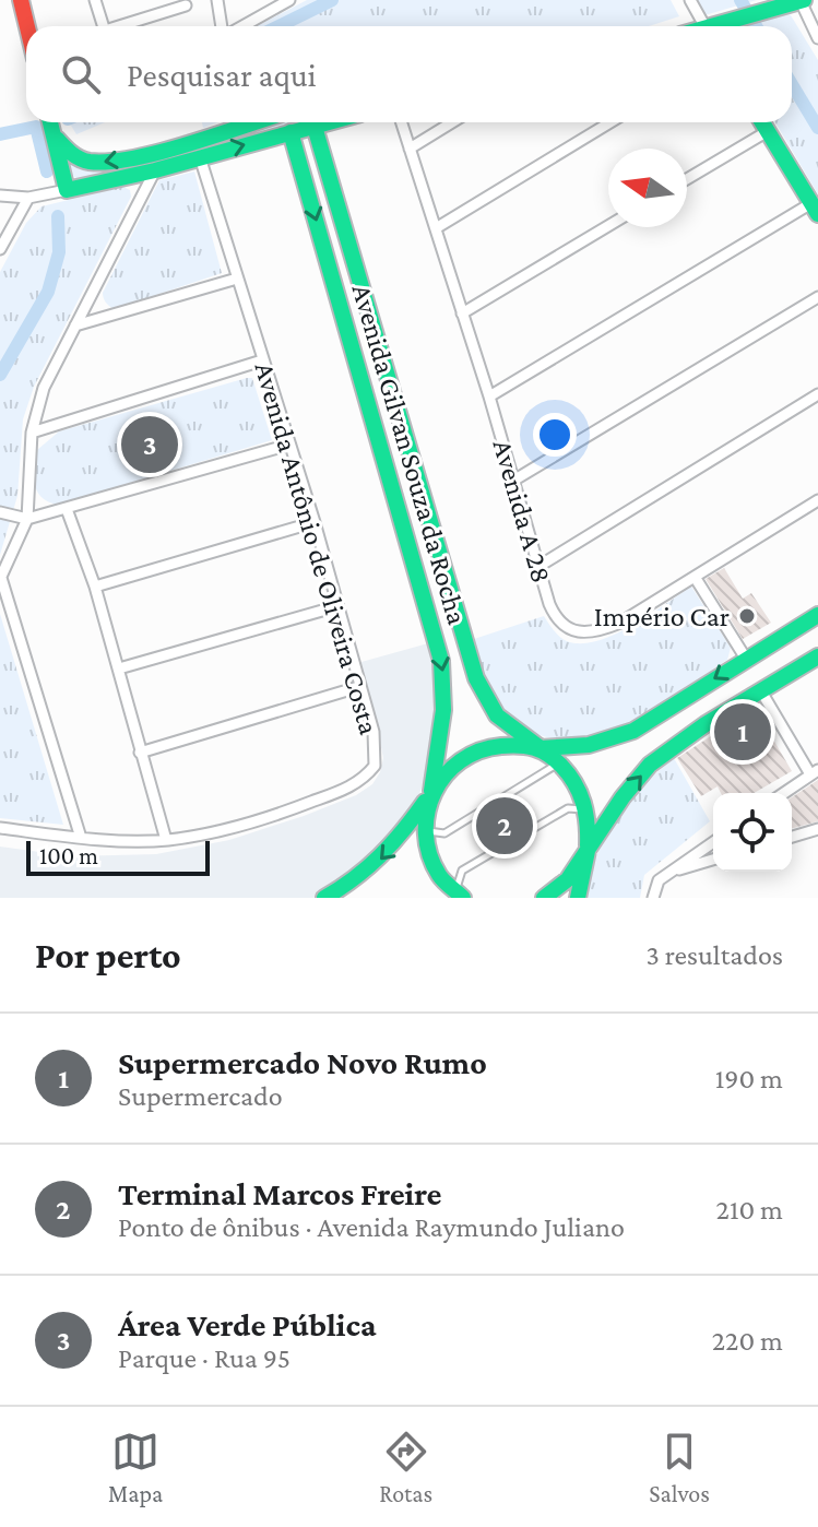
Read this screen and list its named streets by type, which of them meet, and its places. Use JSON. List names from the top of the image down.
{
  "streets": {
    "street": ["Avenida Gilvan Souza da Rocha", "Avenida A 28", "Avenida Antônio de Oliveira Costa"]
  },
  "places": ["Império Car"],
  "scale_bar": "100 m",
  "north": "left",
  "page": {
    "search": "Pesquisar aqui",
    "pins": ["3", "1", "2"],
    "scale": "100 m",
    "heading": ["Por perto", "3 resultados"],
    "list": [
      {
        "mark": "1",
        "name": "Supermercado Novo Rumo",
        "note": "Supermercado",
        "value": "190 m"
      },
      {
        "mark": "2",
        "name": "Terminal Marcos Freire",
        "note": "Ponto de ônibus · Avenida Raymundo Juliano",
        "value": "210 m"
      },
      {
        "mark": "3",
        "name": "Área Verde Pública",
        "note": "Parque · Rua 95",
        "value": "220 m"
      }
    ],
    "nav": ["Mapa", "Rotas", "Salvos"]
  }
}
